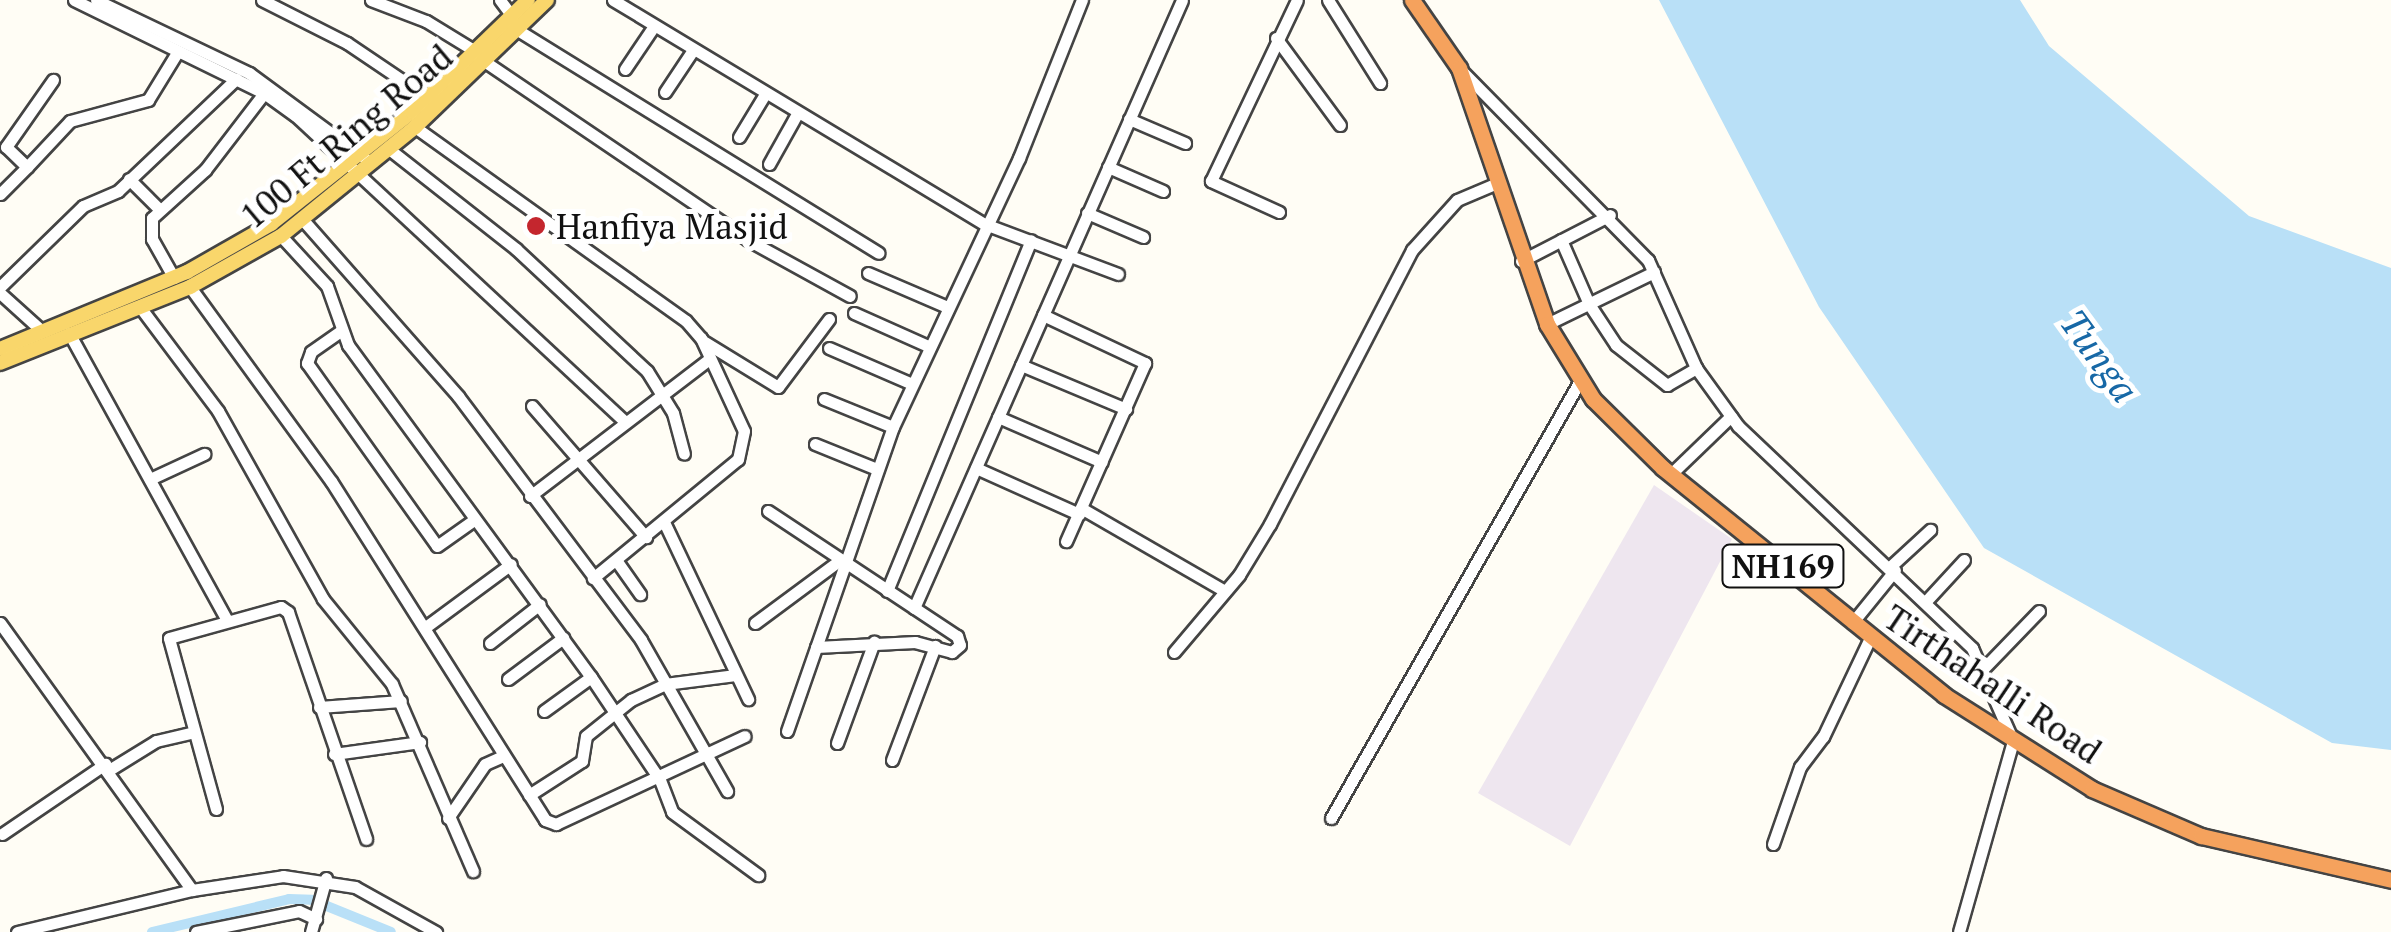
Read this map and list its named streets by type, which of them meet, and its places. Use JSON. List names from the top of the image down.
{
  "streets": {
    "highway": ["NH169", "Tirthahalli Road"],
    "main road": ["100 Ft Ring Road"]
  },
  "water": ["Tunga"],
  "places": ["Hanfiya Masjid"]
}
